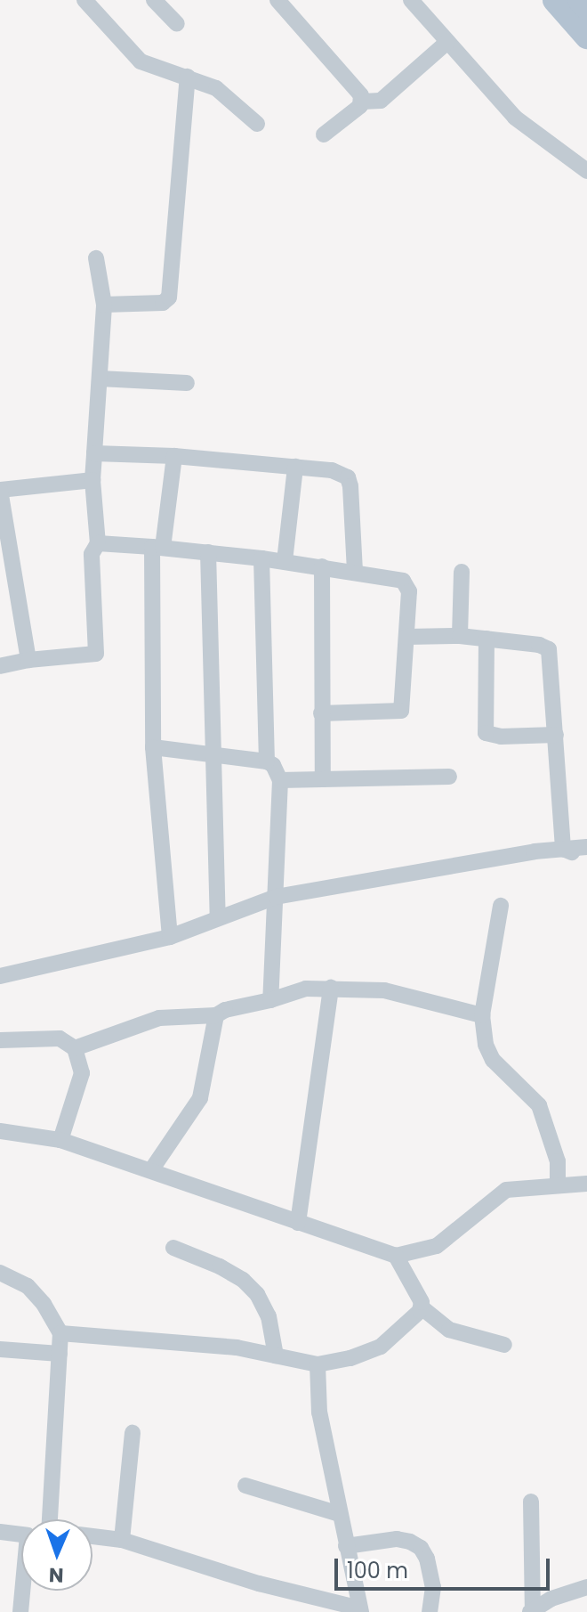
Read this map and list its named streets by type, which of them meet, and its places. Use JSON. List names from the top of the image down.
{
  "scale_bar": "100 m",
  "north": "bottom"
}
